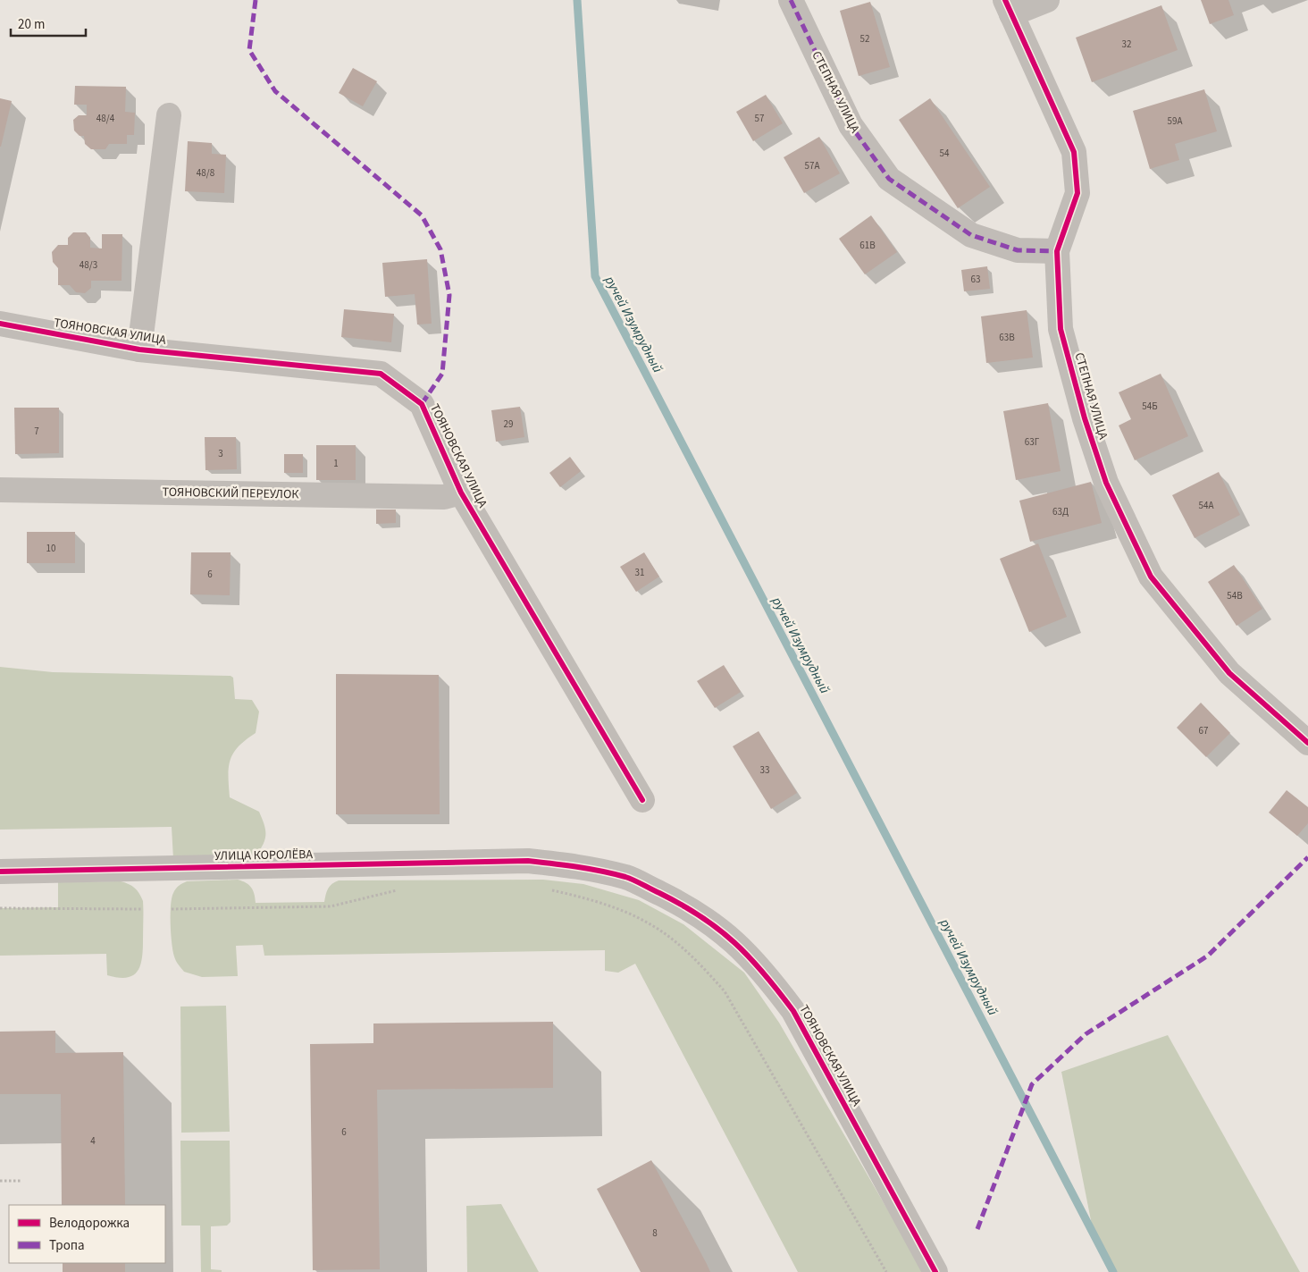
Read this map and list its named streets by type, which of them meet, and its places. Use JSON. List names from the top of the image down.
{
  "streets": {
    "street": [
      "СТЕПНАЯ УЛИЦА",
      "ТОЯНОВСКАЯ УЛИЦА",
      "ТОЯНОВСКИЙ ПЕРЕУЛОК",
      "УЛИЦА КОРОЛЁВА"
    ]
  },
  "crossings": [
    ["ТОЯНОВСКАЯ УЛИЦА", "ТОЯНОВСКИЙ ПЕРЕУЛОК"],
    ["ТОЯНОВСКАЯ УЛИЦА", "УЛИЦА КОРОЛЁВА"]
  ],
  "water": ["ручей Изумрудный"],
  "house_numbers": [
    "52",
    "32",
    "48/4",
    "57",
    "59А",
    "54",
    "57А",
    "48/8",
    "61В",
    "48/3",
    "63",
    "63В",
    "54Б",
    "29",
    "7",
    "63Г",
    "3",
    "1",
    "54А",
    "63Д",
    "10",
    "31",
    "6",
    "54В",
    "67",
    "33",
    "6",
    "4",
    "8"
  ],
  "legend": ["Велодорожка", "Тропа"],
  "scale_bar": "20 m"
}
